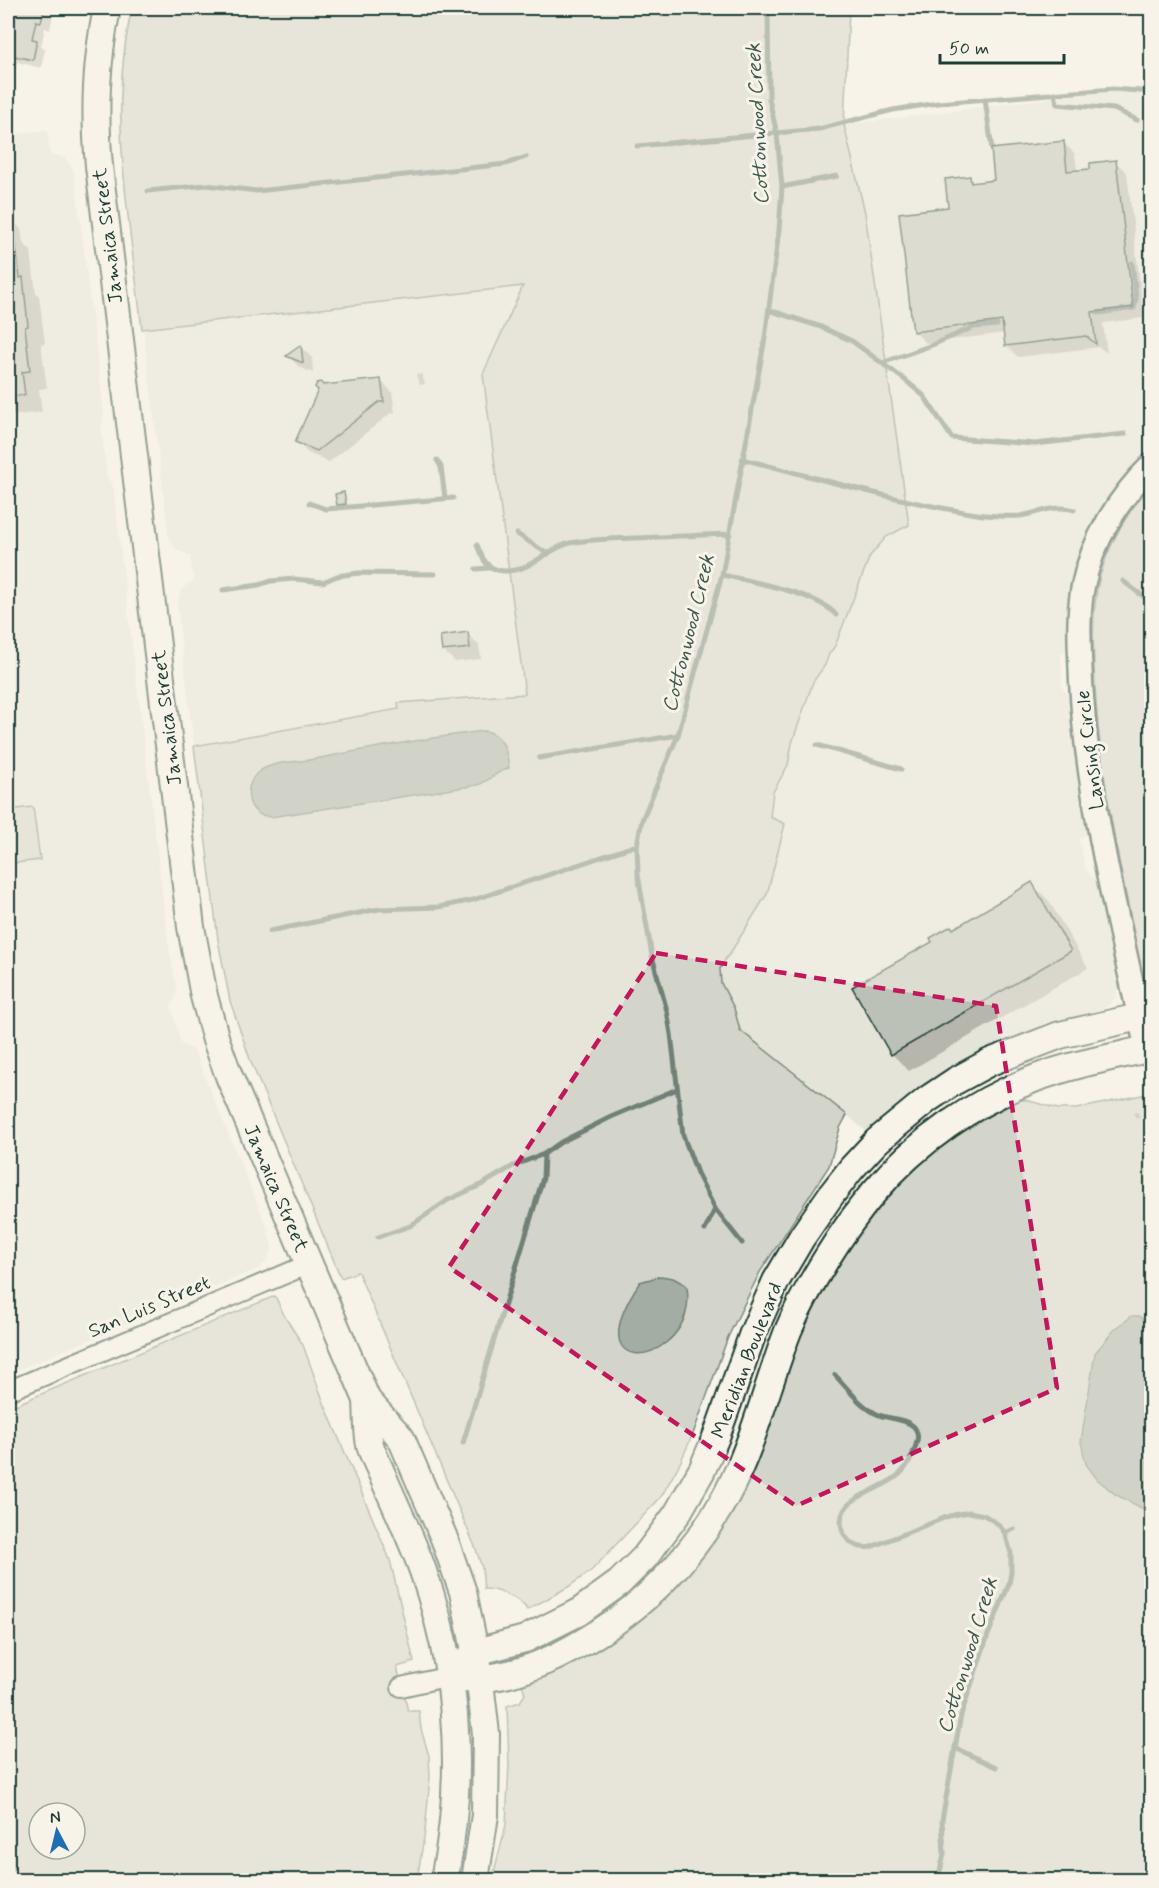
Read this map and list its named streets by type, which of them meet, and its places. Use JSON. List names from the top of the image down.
{
  "streets": {
    "main road": ["Jamaica Street", "Meridian Boulevard"],
    "street": ["Lansing Circle", "San Luis Street"]
  },
  "crossings": [
    ["Jamaica Street", "San Luis Street"],
    ["Jamaica Street", "Meridian Boulevard"],
    ["Lansing Circle", "Meridian Boulevard"]
  ],
  "water": ["Cottonwood Creek"],
  "scale_bar": "50 m",
  "north": "top"
}
